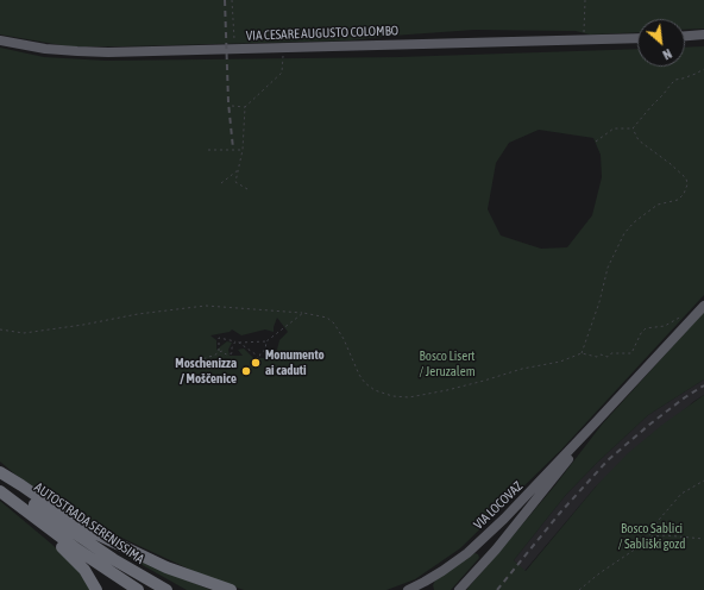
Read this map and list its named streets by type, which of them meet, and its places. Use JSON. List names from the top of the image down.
{
  "streets": {
    "highway": ["AUTOSTRADA SERENISSIMA"],
    "main road": ["VIA CESARE AUGUSTO COLOMBO", "VIA LOCOVAZ"]
  },
  "parks": ["Bosco Lisert / Jeruzalem", "Bosco Sablici / Sabliški gozd"],
  "places": ["Monumento ai caduti", "Moschenizza / Moščenice"],
  "north": "bottom right"
}
